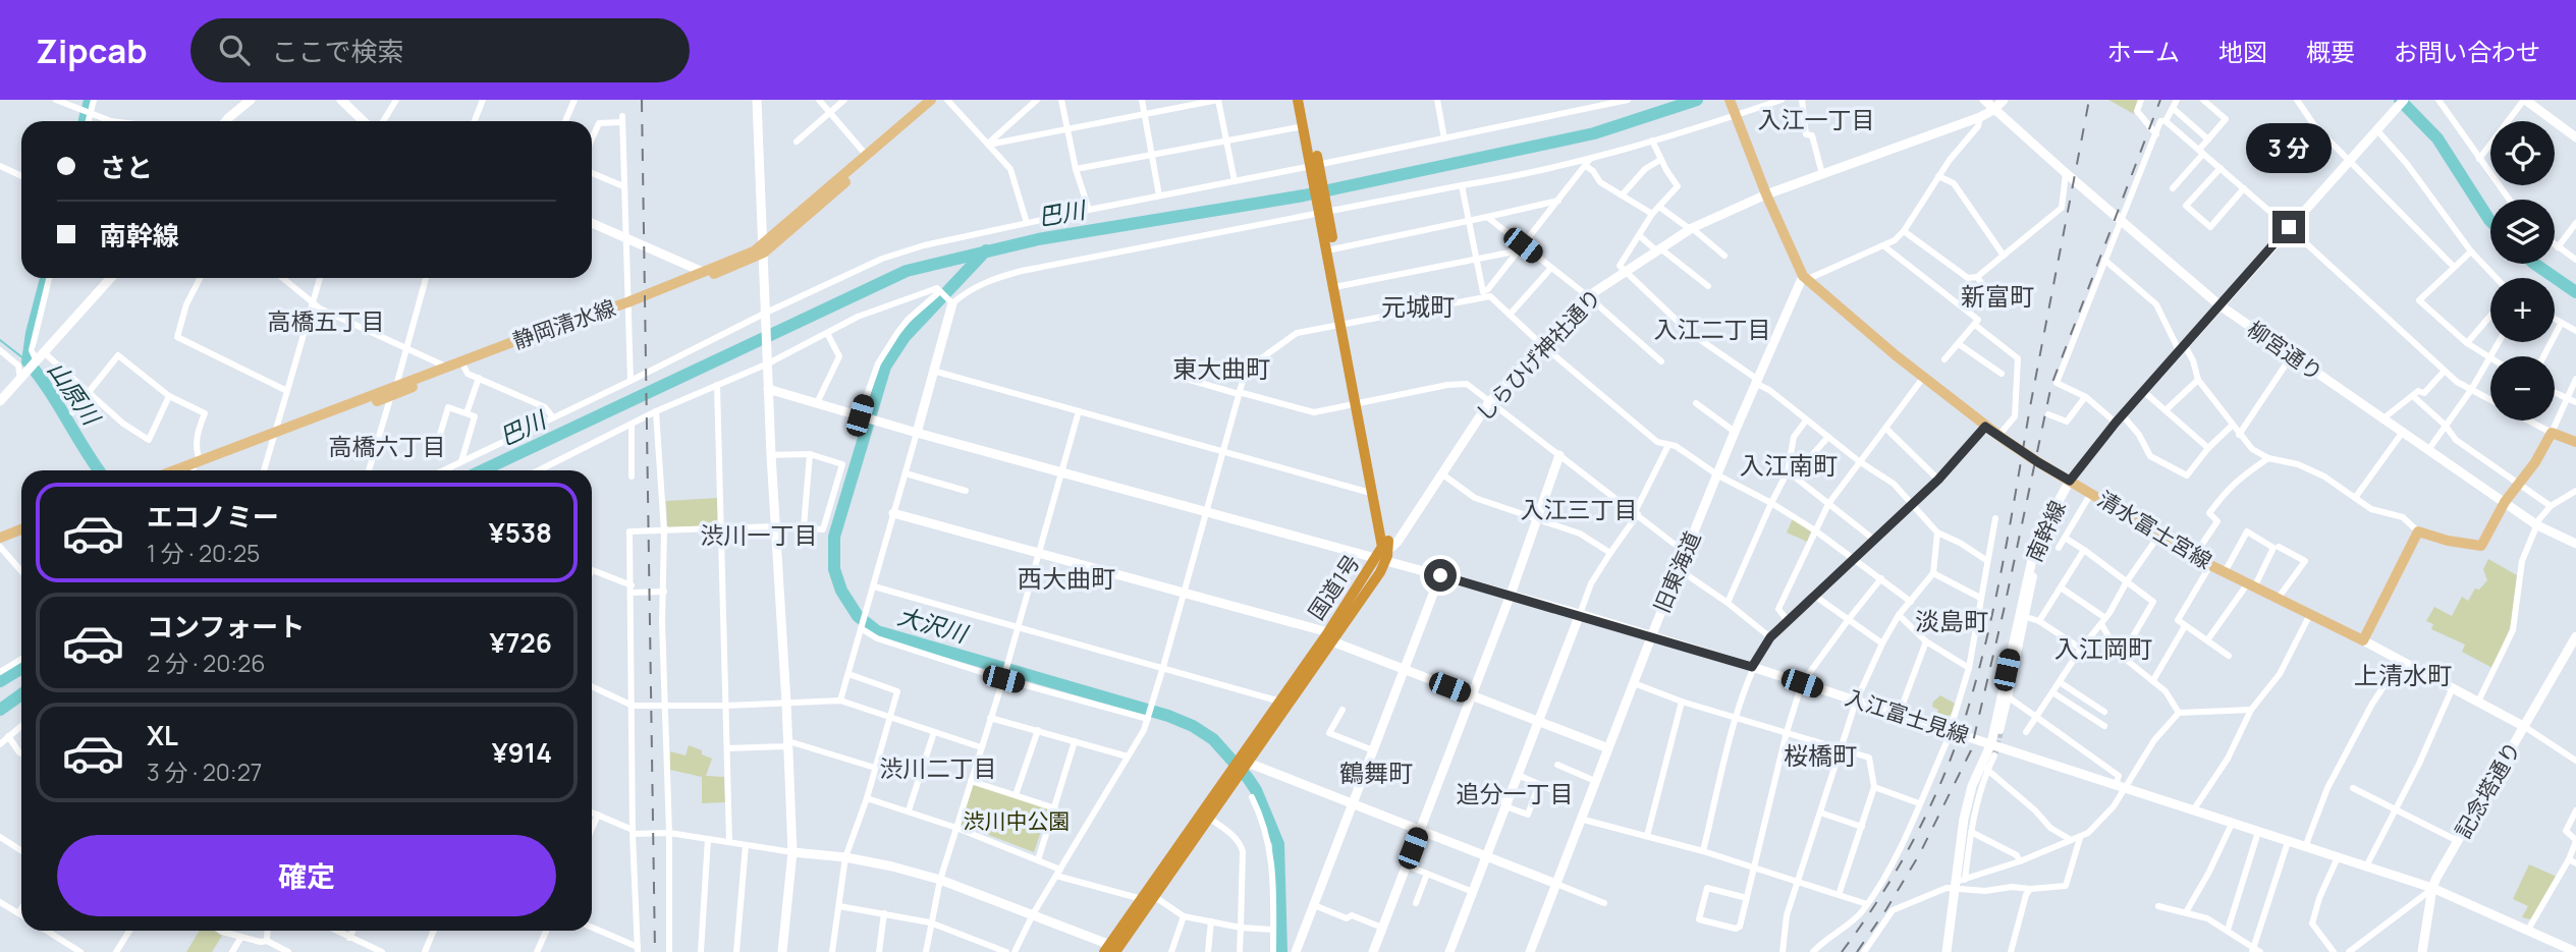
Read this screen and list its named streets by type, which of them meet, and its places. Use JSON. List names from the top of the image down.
{
  "streets": {
    "highway": ["国道1号"],
    "main road": ["静岡清水線", "清水富士宮線"],
    "street": [
      "柳宮通り",
      "しらひげ神社通り",
      "南幹線",
      "旧東海道",
      "入江富士見線",
      "記念塔通り"
    ]
  },
  "crossings": [
    ["柳宮通り", "しらひげ神社通り"],
    ["柳宮通り", "南幹線"],
    ["しらひげ神社通り", "清水富士宮線"],
    ["しらひげ神社通り", "国道1号"],
    ["清水富士宮線", "南幹線"],
    ["清水富士宮線", "旧東海道"],
    ["南幹線", "入江富士見線"],
    ["旧東海道", "入江富士見線"],
    ["国道1号", "入江富士見線"],
    ["入江富士見線", "記念塔通り"]
  ],
  "districts": [
    "入江一丁目",
    "新富町",
    "元城町",
    "高橋五丁目",
    "入江二丁目",
    "東大曲町",
    "高橋六丁目",
    "入江南町",
    "入江三丁目",
    "渋川一丁目",
    "西大曲町",
    "淡島町",
    "入江岡町",
    "上清水町",
    "桜橋町",
    "渋川二丁目",
    "鶴舞町",
    "追分一丁目"
  ],
  "water": ["巴川", "山原川", "大沢川"],
  "parks": ["渋川中公園"],
  "page": {
    "header": "Zipcab",
    "search": "ここで検索",
    "nav": [
      "ホーム",
      "地図",
      "概要",
      "お問い合わせ"
    ],
    "map_buttons": ["+", "−"],
    "banner": ["さと", "南幹線"],
    "bubble": "3 分",
    "list": [
      {
        "name": "エコノミー",
        "note": "1 分 · 20:25",
        "value": "¥538"
      },
      {
        "name": "コンフォート",
        "note": "2 分 · 20:26",
        "value": "¥726"
      },
      {
        "name": "XL",
        "note": "3 分 · 20:27",
        "value": "¥914"
      }
    ],
    "buttons": "確定"
  }
}
